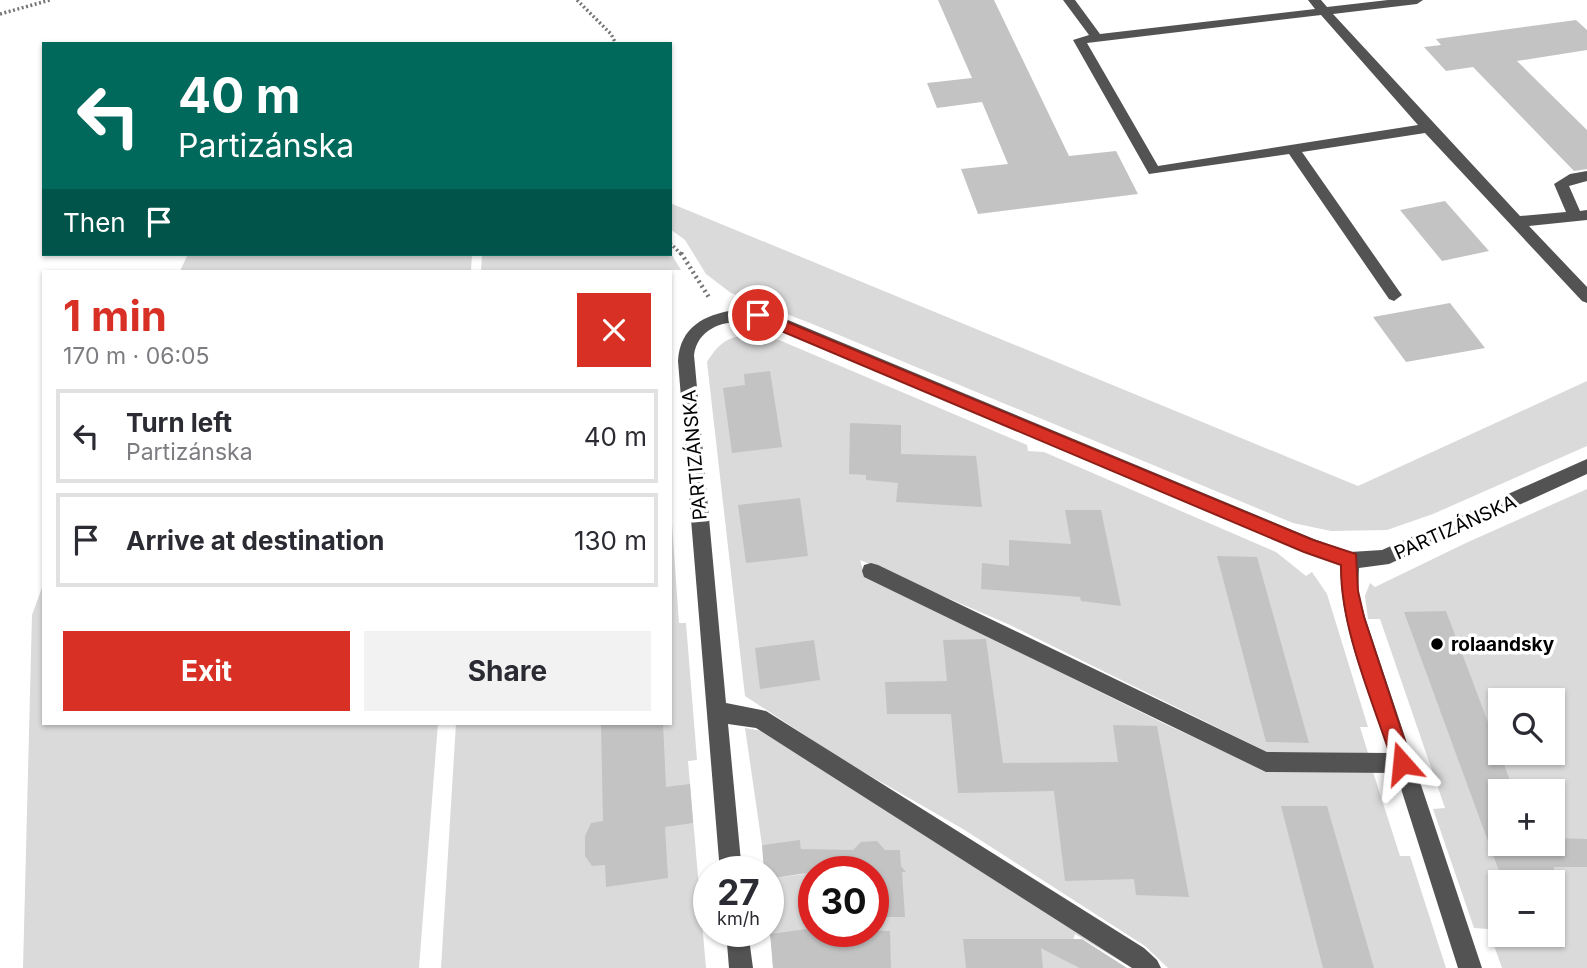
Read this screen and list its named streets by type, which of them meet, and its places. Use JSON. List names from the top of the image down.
{
  "streets": {
    "street": ["PARTIZÁNSKA"]
  },
  "places": ["rolaandsky"],
  "page": {
    "turn": ["40 m", "Partizánska"],
    "then": "Then",
    "heading": ["1 min", "170 m · 06:05"],
    "list": [
      {
        "name": "Turn left",
        "note": "Partizánska",
        "value": "40 m"
      },
      {
        "name": "Arrive at destination",
        "value": "130 m"
      }
    ],
    "buttons": ["Exit", "Share"],
    "map_buttons": ["+", "−"],
    "speed": "27 km/h",
    "limit": "30"
  }
}
